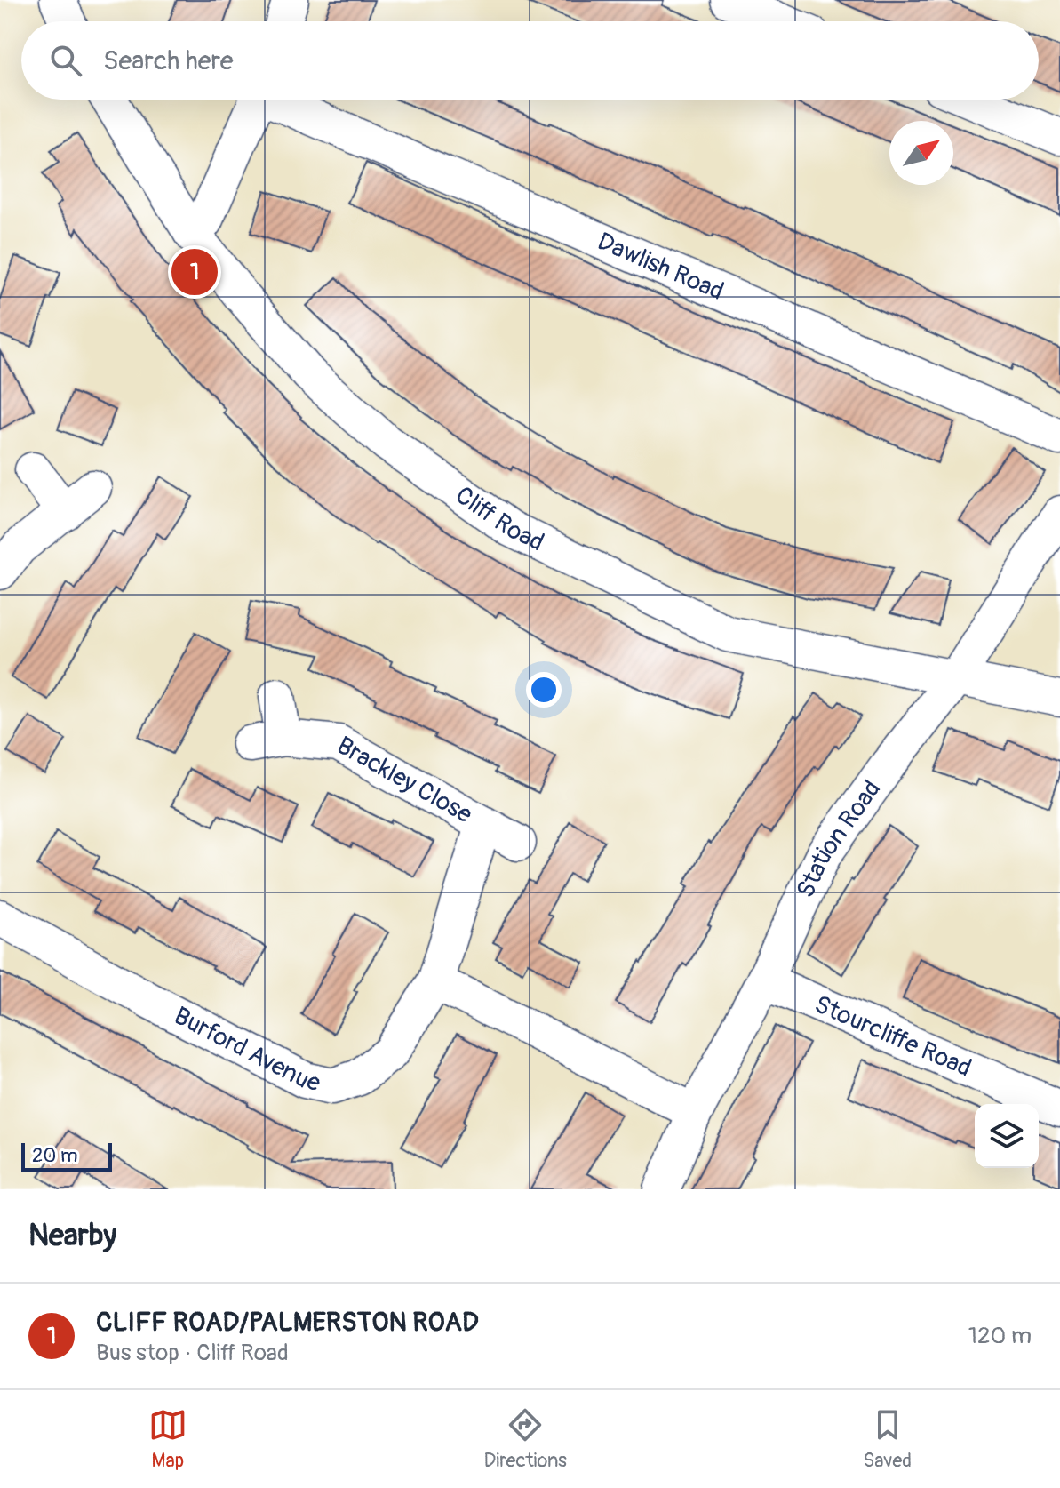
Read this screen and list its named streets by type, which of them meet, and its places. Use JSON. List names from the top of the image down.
{
  "streets": {
    "street": [
      "Dawlish Road",
      "Cliff Road",
      "Brackley Close",
      "Station Road",
      "Stourcliffe Road",
      "Burford Avenue"
    ]
  },
  "crossings": [
    ["Cliff Road", "Station Road"],
    ["Brackley Close", "Burford Avenue"],
    ["Station Road", "Stourcliffe Road"]
  ],
  "scale_bar": "20 m",
  "north": "top right",
  "page": {
    "search": "Search here",
    "pins": "1",
    "scale": "20 m",
    "heading": "Nearby",
    "list": [
      {
        "mark": "1",
        "name": "CLIFF ROAD/PALMERSTON ROAD",
        "note": "Bus stop · Cliff Road",
        "value": "120 m"
      }
    ],
    "nav": ["Map", "Directions", "Saved"]
  }
}
